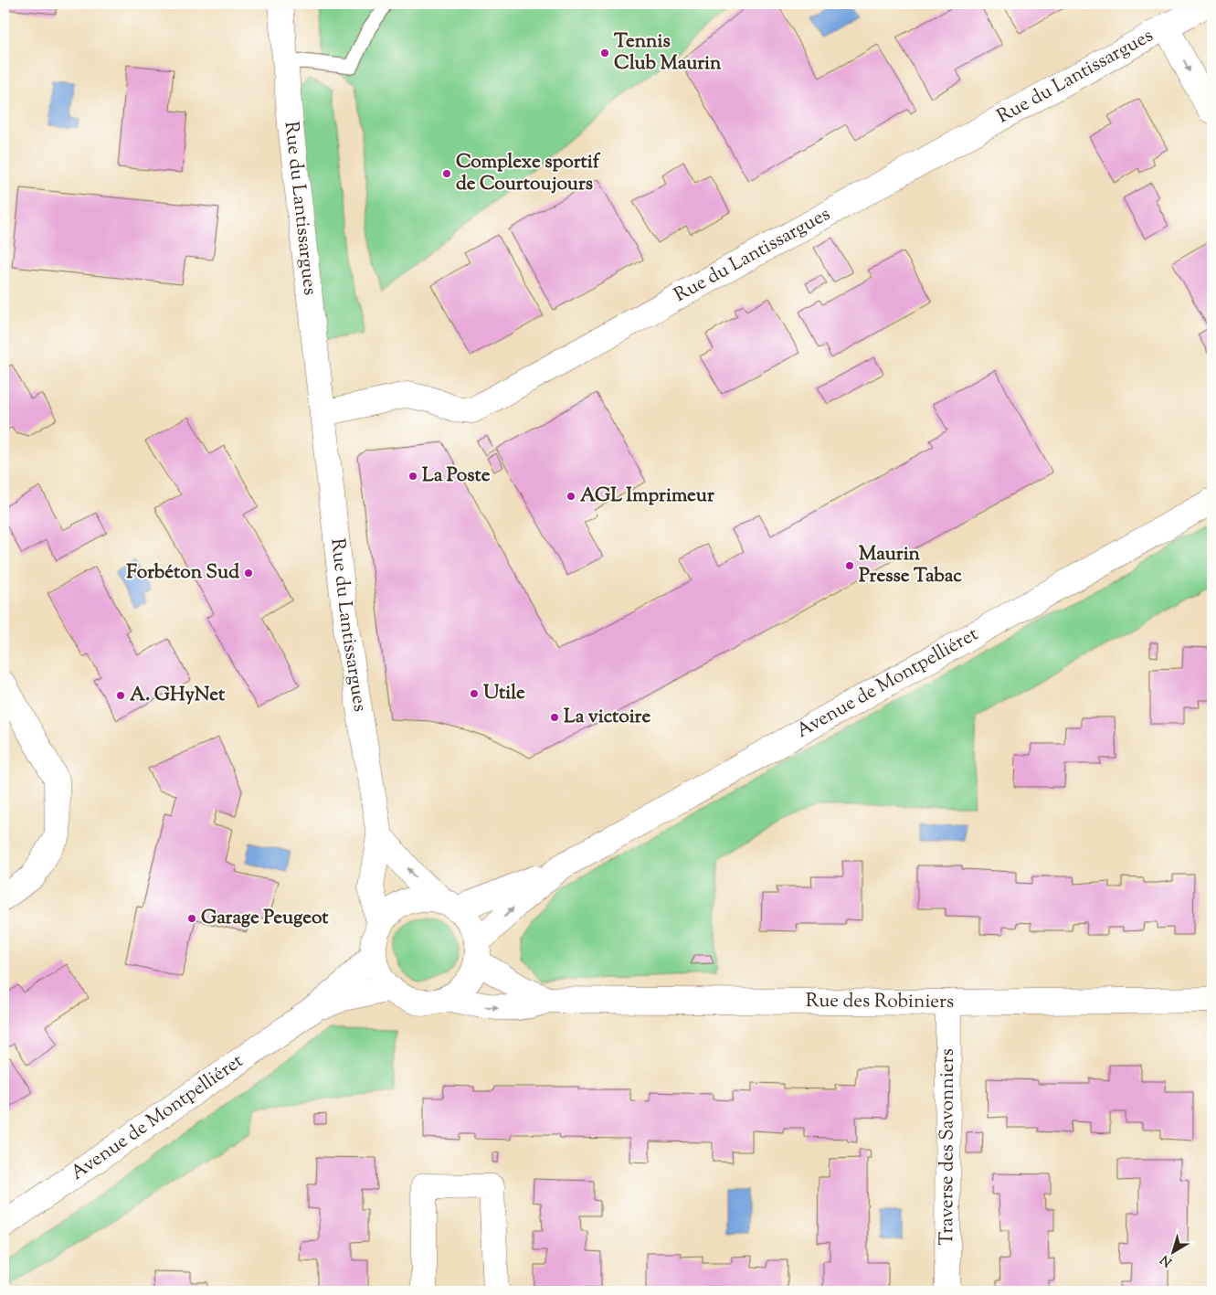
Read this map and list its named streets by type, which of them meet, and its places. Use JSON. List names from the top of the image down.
{
  "streets": {
    "street": [
      "Rue du Lantissargues",
      "Avenue de Montpelliéret",
      "Rue des Robiniers",
      "Traverse des Savonniers"
    ]
  },
  "crossings": [
    ["Rue du Lantissargues", "Avenue de Montpelliéret"],
    ["Rue du Lantissargues", "Rue des Robiniers"],
    ["Avenue de Montpelliéret", "Rue des Robiniers"],
    ["Rue des Robiniers", "Traverse des Savonniers"]
  ],
  "places": [
    "Tennis Club Maurin",
    "Complexe sportif de Courtoujours",
    "La Poste",
    "AGL Imprimeur",
    "Maurin Presse Tabac",
    "Forbéton Sud",
    "Utile",
    "A. GHyNet",
    "La victoire",
    "Garage Peugeot"
  ],
  "north": "bottom left"
}
